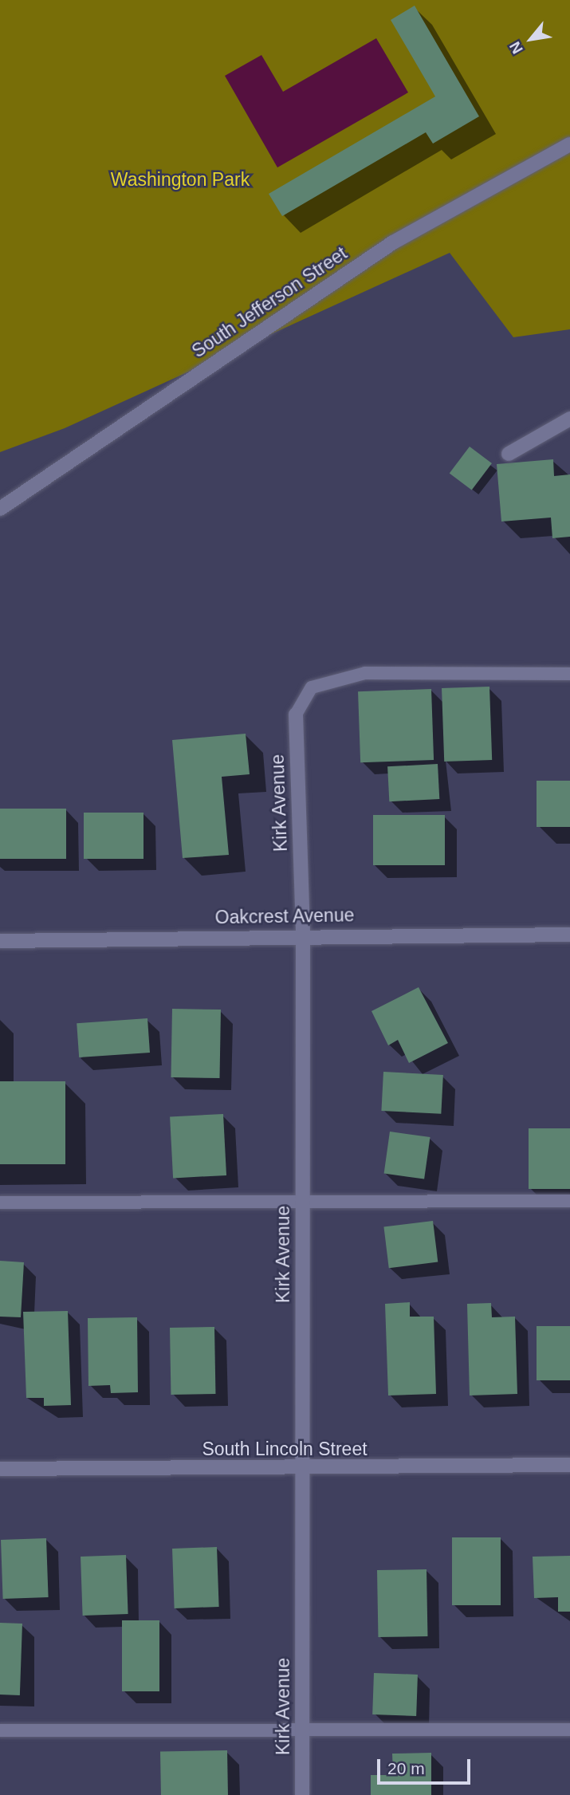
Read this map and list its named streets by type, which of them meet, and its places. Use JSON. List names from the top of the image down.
{
  "streets": {
    "street": [
      "South Jefferson Street",
      "Kirk Avenue",
      "Oakcrest Avenue",
      "South Lincoln Street"
    ]
  },
  "crossings": [
    ["Kirk Avenue", "Oakcrest Avenue"],
    ["Kirk Avenue", "South Lincoln Street"]
  ],
  "parks": ["Washington Park"],
  "scale_bar": "20 m",
  "north": "bottom left"
}
